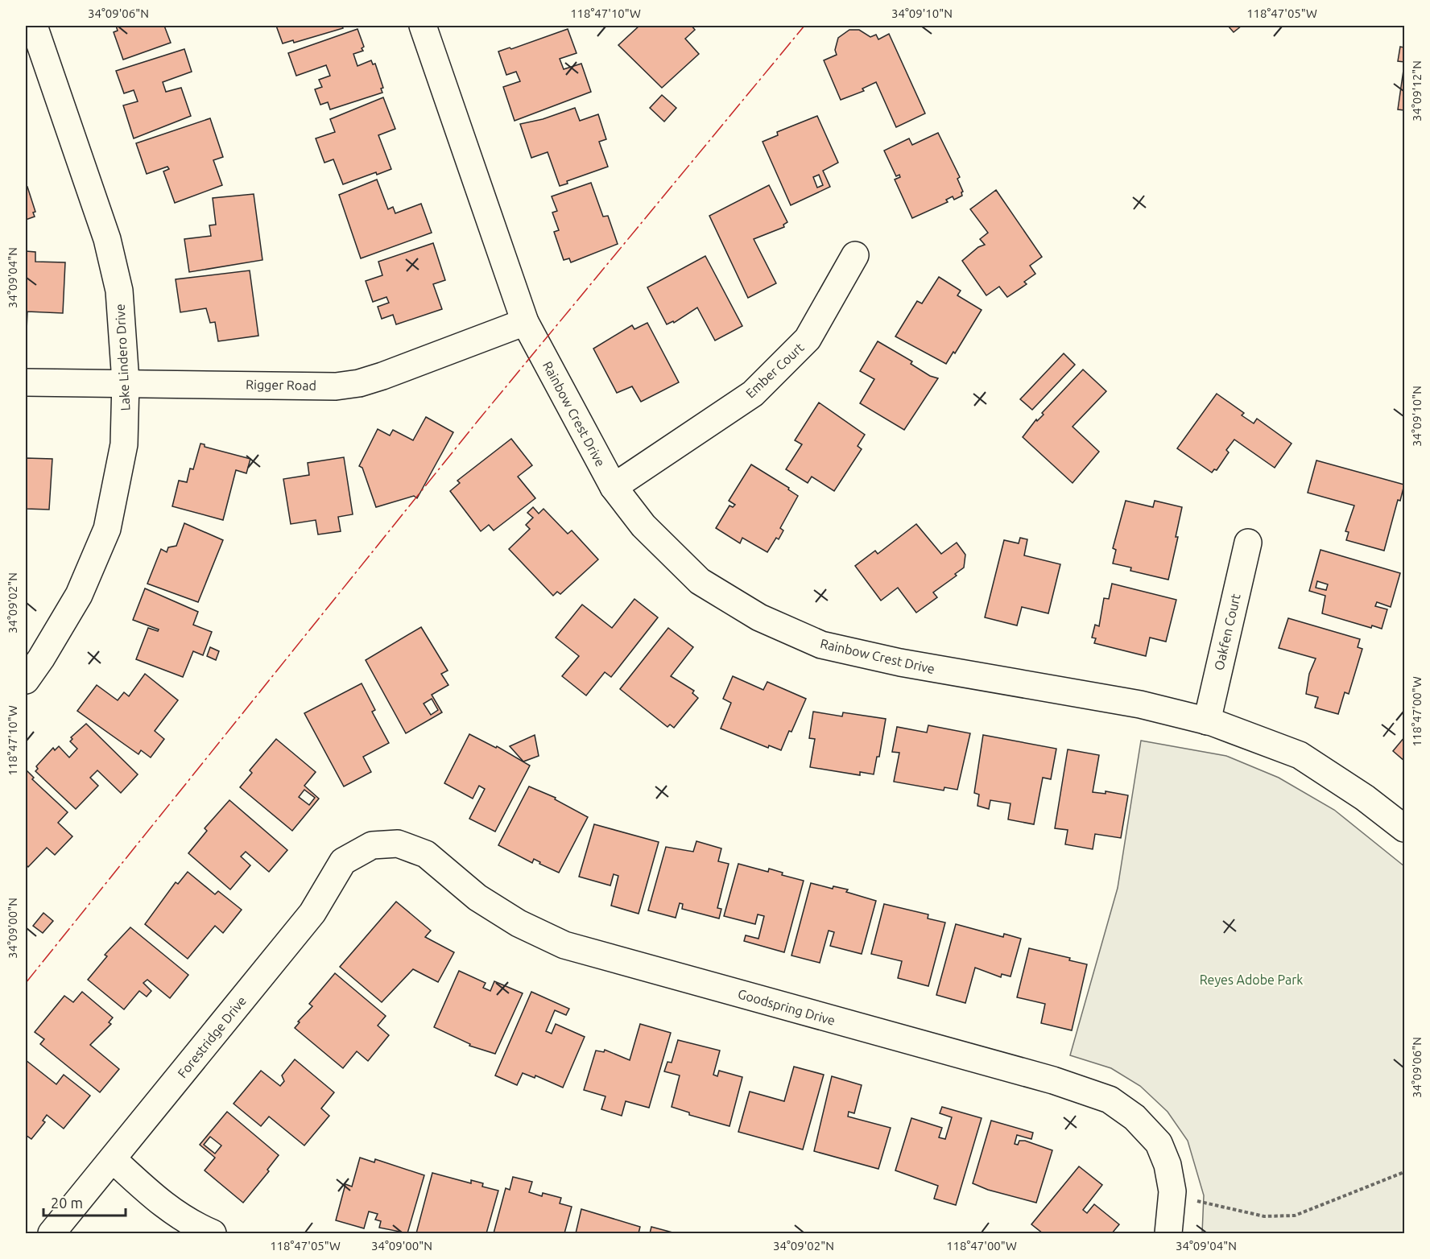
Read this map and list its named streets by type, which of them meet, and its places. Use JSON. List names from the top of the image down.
{
  "streets": {
    "street": [
      "Lake Lindero Drive",
      "Ember Court",
      "Rigger Road",
      "Rainbow Crest Drive",
      "Oakfen Court",
      "Goodspring Drive",
      "Forestridge Drive"
    ]
  },
  "crossings": [
    ["Lake Lindero Drive", "Rigger Road"],
    ["Ember Court", "Rainbow Crest Drive"],
    ["Rigger Road", "Rainbow Crest Drive"],
    ["Rainbow Crest Drive", "Oakfen Court"],
    ["Goodspring Drive", "Forestridge Drive"]
  ],
  "parks": ["Reyes Adobe Park"],
  "scale_bar": "20 m",
  "coordinates": [
    "34°09'06\"N",
    "118°47'10\"W",
    "34°09'10\"N",
    "118°47'05\"W",
    "34°09'12\"N",
    "34°09'04\"N",
    "34°09'02\"N",
    "118°47'00\"W",
    "34°09'00\"N"
  ]
}
